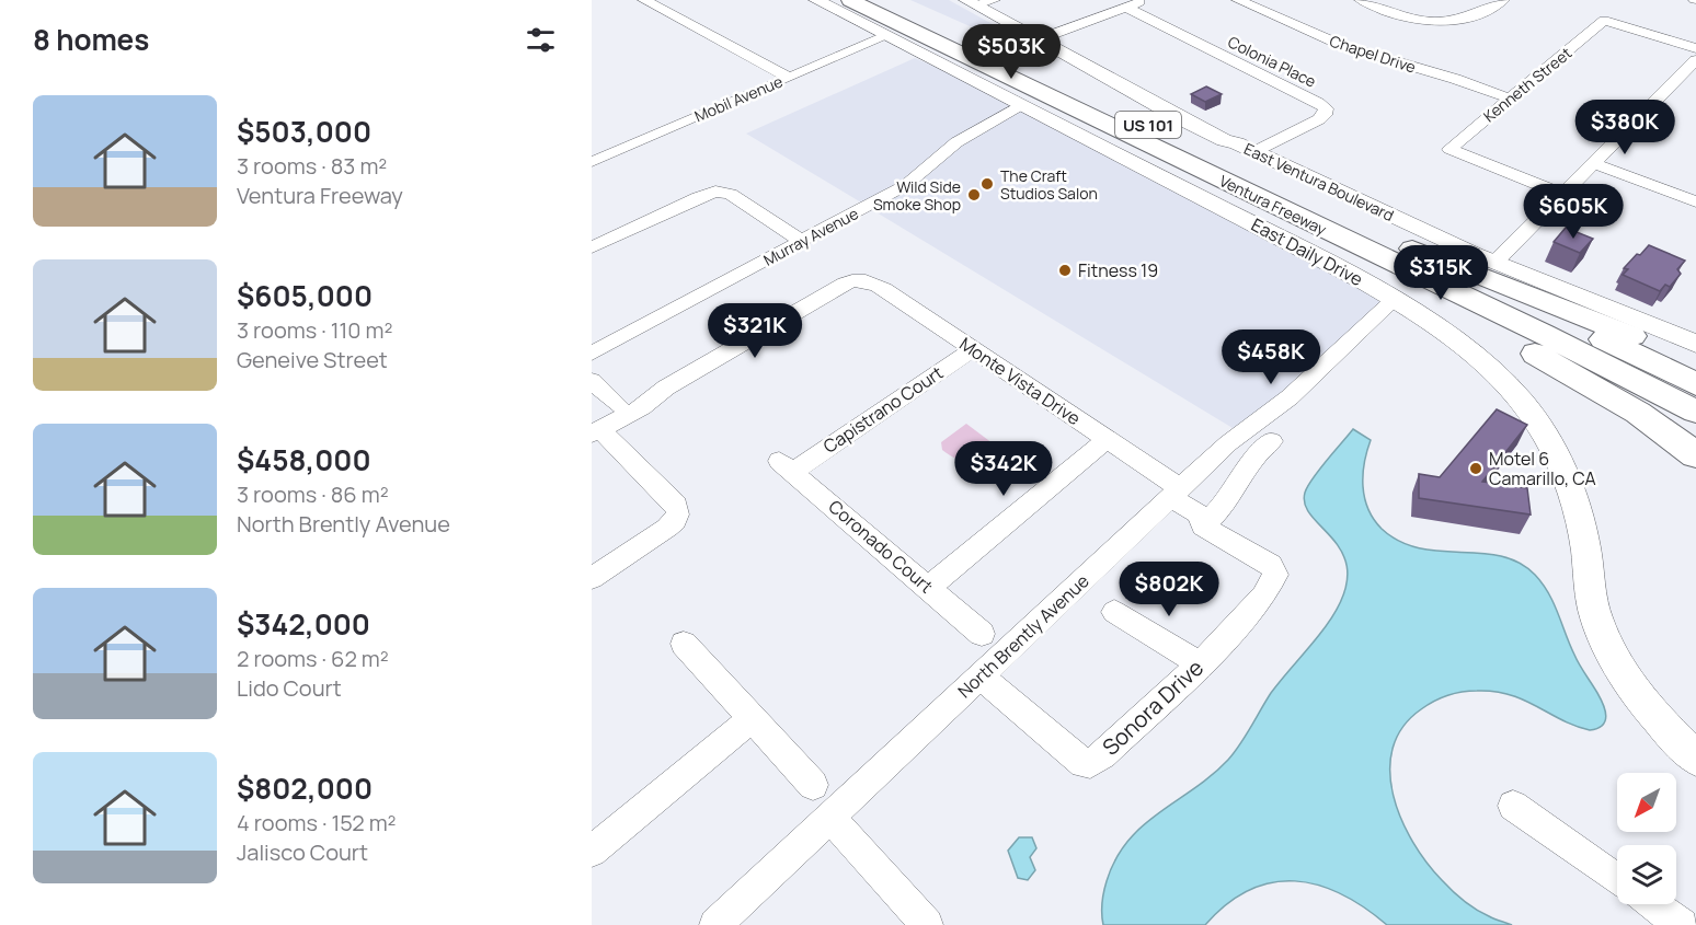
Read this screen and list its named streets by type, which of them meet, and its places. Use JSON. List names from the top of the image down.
{
  "streets": {
    "highway": ["US 101", "Ventura Freeway"],
    "main road": ["East Ventura Boulevard", "East Daily Drive"],
    "street": [
      "Chapel Drive",
      "Colonia Place",
      "Kenneth Street",
      "Mobil Avenue",
      "Murray Avenue",
      "Monte Vista Drive",
      "Capistrano Court",
      "Coronado Court",
      "North Brently Avenue",
      "Sonora Drive"
    ]
  },
  "crossings": [
    ["Chapel Drive", "Kenneth Street"],
    ["Colonia Place", "East Ventura Boulevard"],
    ["Mobil Avenue", "East Daily Drive"],
    ["Murray Avenue", "East Daily Drive"],
    ["East Daily Drive", "North Brently Avenue"],
    ["Monte Vista Drive", "Capistrano Court"],
    ["Monte Vista Drive", "North Brently Avenue"],
    ["Monte Vista Drive", "Sonora Drive"],
    ["Capistrano Court", "Coronado Court"],
    ["North Brently Avenue", "Sonora Drive"]
  ],
  "places": [
    "The Craft Studios Salon",
    "Wild Side Smoke Shop",
    "Fitness 19",
    "Motel 6 Camarillo, CA"
  ],
  "north": "bottom left",
  "page": {
    "heading": "8 homes",
    "price": [
      "$503K",
      "$380K",
      "$605K",
      "$315K",
      "$321K",
      "$458K",
      "$342K",
      "$802K"
    ],
    "list": [
      {
        "name": "$503,000",
        "note": "3 rooms · 83 m² · Ventura Freeway"
      },
      {
        "name": "$605,000",
        "note": "3 rooms · 110 m² · Geneive Street"
      },
      {
        "name": "$458,000",
        "note": "3 rooms · 86 m² · North Brently Avenue"
      },
      {
        "name": "$342,000",
        "note": "2 rooms · 62 m² · Lido Court"
      },
      {
        "name": "$802,000",
        "note": "4 rooms · 152 m² · Jalisco Court"
      }
    ]
  }
}
